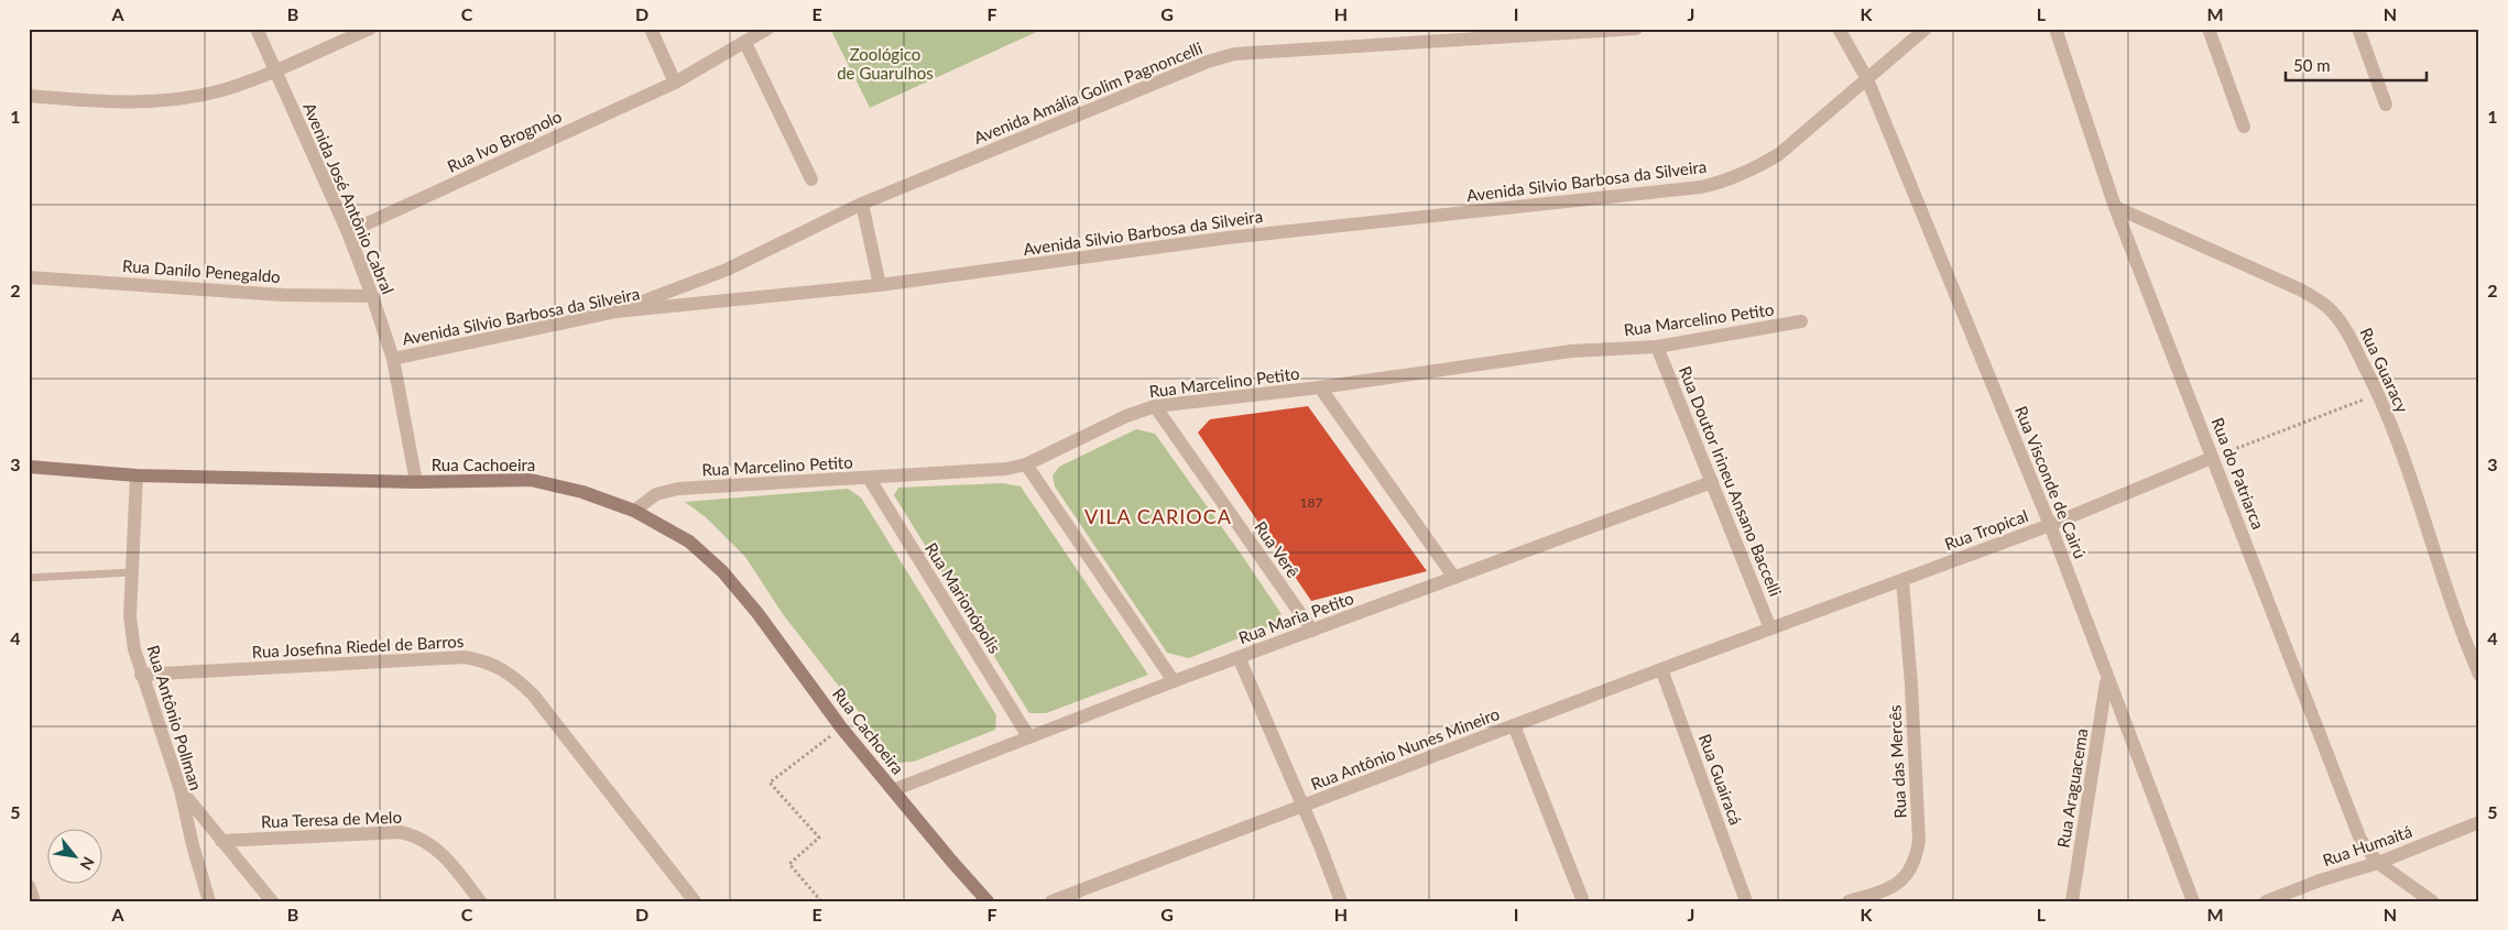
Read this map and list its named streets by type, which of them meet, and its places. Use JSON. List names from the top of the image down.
{
  "streets": {
    "main road": ["Rua Cachoeira"],
    "street": [
      "Avenida Amália Golim Pagnoncelli",
      "Rua Ivo Brognolo",
      "Avenida Silvio Barbosa da Silveira",
      "Avenida José Antônio Cabral",
      "Rua Danilo Penegaldo",
      "Rua Marcelino Petito",
      "Rua Guaracy",
      "Rua do Patriarca",
      "Rua Doutor Irineu Ansano Baccelli",
      "Rua Visconde de Cairú",
      "Rua Tropical",
      "Rua Verê",
      "Rua Marionópolis",
      "Rua Maria Petito",
      "Rua Josefina Riedel de Barros",
      "Rua Antônio Pollman",
      "Rua Antônio Nunes Mineiro",
      "Rua das Mercês",
      "Rua Guairacá",
      "Rua Araguacema",
      "Rua Teresa de Melo",
      "Rua Humaitá"
    ]
  },
  "crossings": [
    ["Avenida Amália Golim Pagnoncelli", "Avenida Silvio Barbosa da Silveira"],
    ["Rua Ivo Brognolo", "Avenida José Antônio Cabral"],
    ["Avenida Silvio Barbosa da Silveira", "Avenida José Antônio Cabral"],
    ["Avenida Silvio Barbosa da Silveira", "Rua Visconde de Cairú"],
    ["Avenida José Antônio Cabral", "Rua Danilo Penegaldo"],
    ["Avenida José Antônio Cabral", "Rua Cachoeira"],
    ["Rua Marcelino Petito", "Rua Cachoeira"],
    ["Rua Marcelino Petito", "Rua Doutor Irineu Ansano Baccelli"],
    ["Rua Marcelino Petito", "Rua Verê"],
    ["Rua Marcelino Petito", "Rua Marionópolis"],
    ["Rua Guaracy", "Rua do Patriarca"],
    ["Rua Cachoeira", "Rua Maria Petito"],
    ["Rua Cachoeira", "Rua Antônio Pollman"],
    ["Rua do Patriarca", "Rua Tropical"],
    ["Rua do Patriarca", "Rua Humaitá"],
    ["Rua Doutor Irineu Ansano Baccelli", "Rua Tropical"],
    ["Rua Doutor Irineu Ansano Baccelli", "Rua Maria Petito"],
    ["Rua Doutor Irineu Ansano Baccelli", "Rua Antônio Nunes Mineiro"],
    ["Rua Visconde de Cairú", "Rua Tropical"],
    ["Rua Visconde de Cairú", "Rua Araguacema"],
    ["Rua Tropical", "Rua Antônio Nunes Mineiro"],
    ["Rua Tropical", "Rua das Mercês"],
    ["Rua Verê", "Rua Maria Petito"],
    ["Rua Marionópolis", "Rua Maria Petito"],
    ["Rua Josefina Riedel de Barros", "Rua Antônio Pollman"],
    ["Rua Antônio Nunes Mineiro", "Rua Guairacá"]
  ],
  "districts": ["VILA CARIOCA"],
  "parks": ["Zoológico de Guarulhos"],
  "house_numbers": ["187"],
  "scale_bar": "50 m",
  "north": "bottom right",
  "grid": {
    "columns": [
      "A",
      "B",
      "C",
      "D",
      "E",
      "F",
      "G",
      "H",
      "I",
      "J",
      "K",
      "L",
      "M",
      "N"
    ],
    "rows": [
      "1",
      "2",
      "3",
      "4",
      "5"
    ]
  }
}
